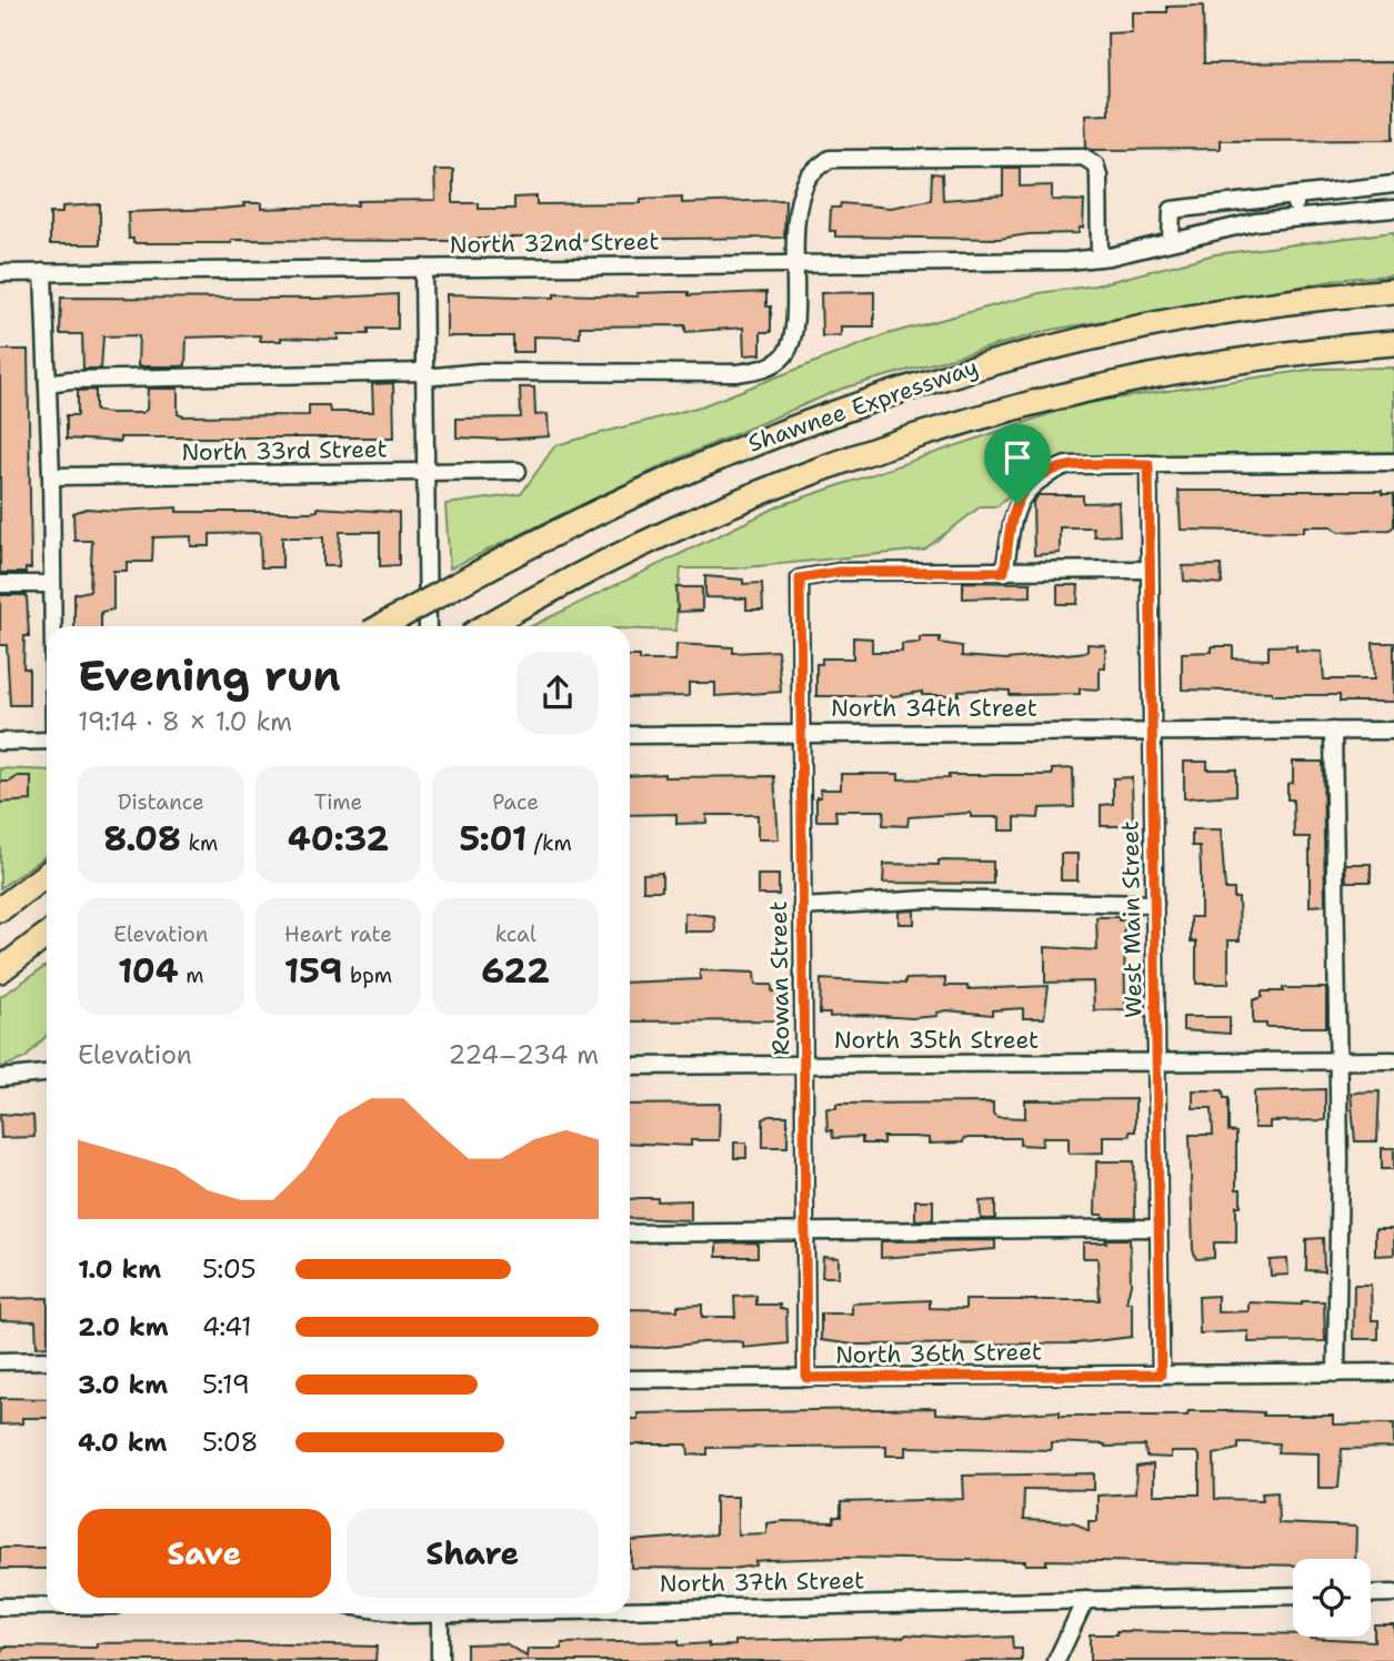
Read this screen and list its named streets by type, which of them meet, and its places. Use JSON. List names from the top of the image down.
{
  "streets": {
    "highway": ["Shawnee Expressway"],
    "street": [
      "North 32nd Street",
      "North 33rd Street",
      "North 34th Street",
      "West Main Street",
      "Rowan Street",
      "North 35th Street",
      "North 36th Street",
      "North 37th Street"
    ]
  },
  "crossings": [
    ["North 34th Street", "West Main Street"],
    ["North 34th Street", "Rowan Street"],
    ["West Main Street", "North 35th Street"],
    ["West Main Street", "North 36th Street"],
    ["Rowan Street", "North 35th Street"],
    ["Rowan Street", "North 36th Street"]
  ],
  "page": {
    "heading": ["Evening run", "19:14 · 8 × 1.0 km"],
    "stats": [
      ["Distance", "8.08 km"],
      ["Time", "40:32"],
      ["Pace", "5:01 /km"],
      ["Elevation", "104 m"],
      ["Heart rate", "159 bpm"],
      ["kcal", "622"]
    ],
    "chart": ["Elevation", "224–234 m"],
    "list": [
      {
        "name": "1.0 km",
        "note": "5:05"
      },
      {
        "name": "2.0 km",
        "note": "4:41"
      },
      {
        "name": "3.0 km",
        "note": "5:19"
      },
      {
        "name": "4.0 km",
        "note": "5:08"
      }
    ],
    "buttons": ["Save", "Share"]
  }
}
